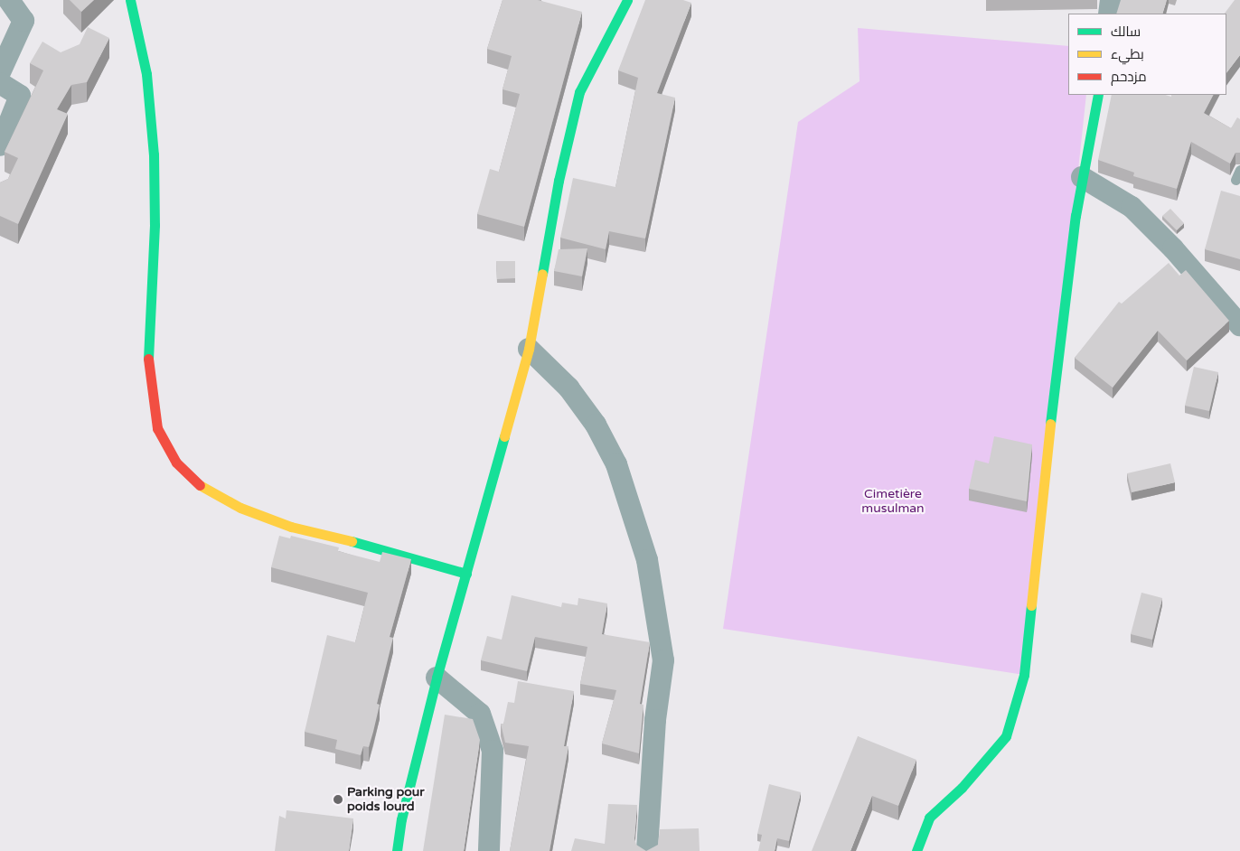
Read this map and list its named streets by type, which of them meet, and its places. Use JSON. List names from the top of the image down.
{
  "parks": ["Cimetière musulman"],
  "places": ["Parking pour poids lourd"],
  "legend": ["سالك", "بطيء", "مزدحم"]
}
